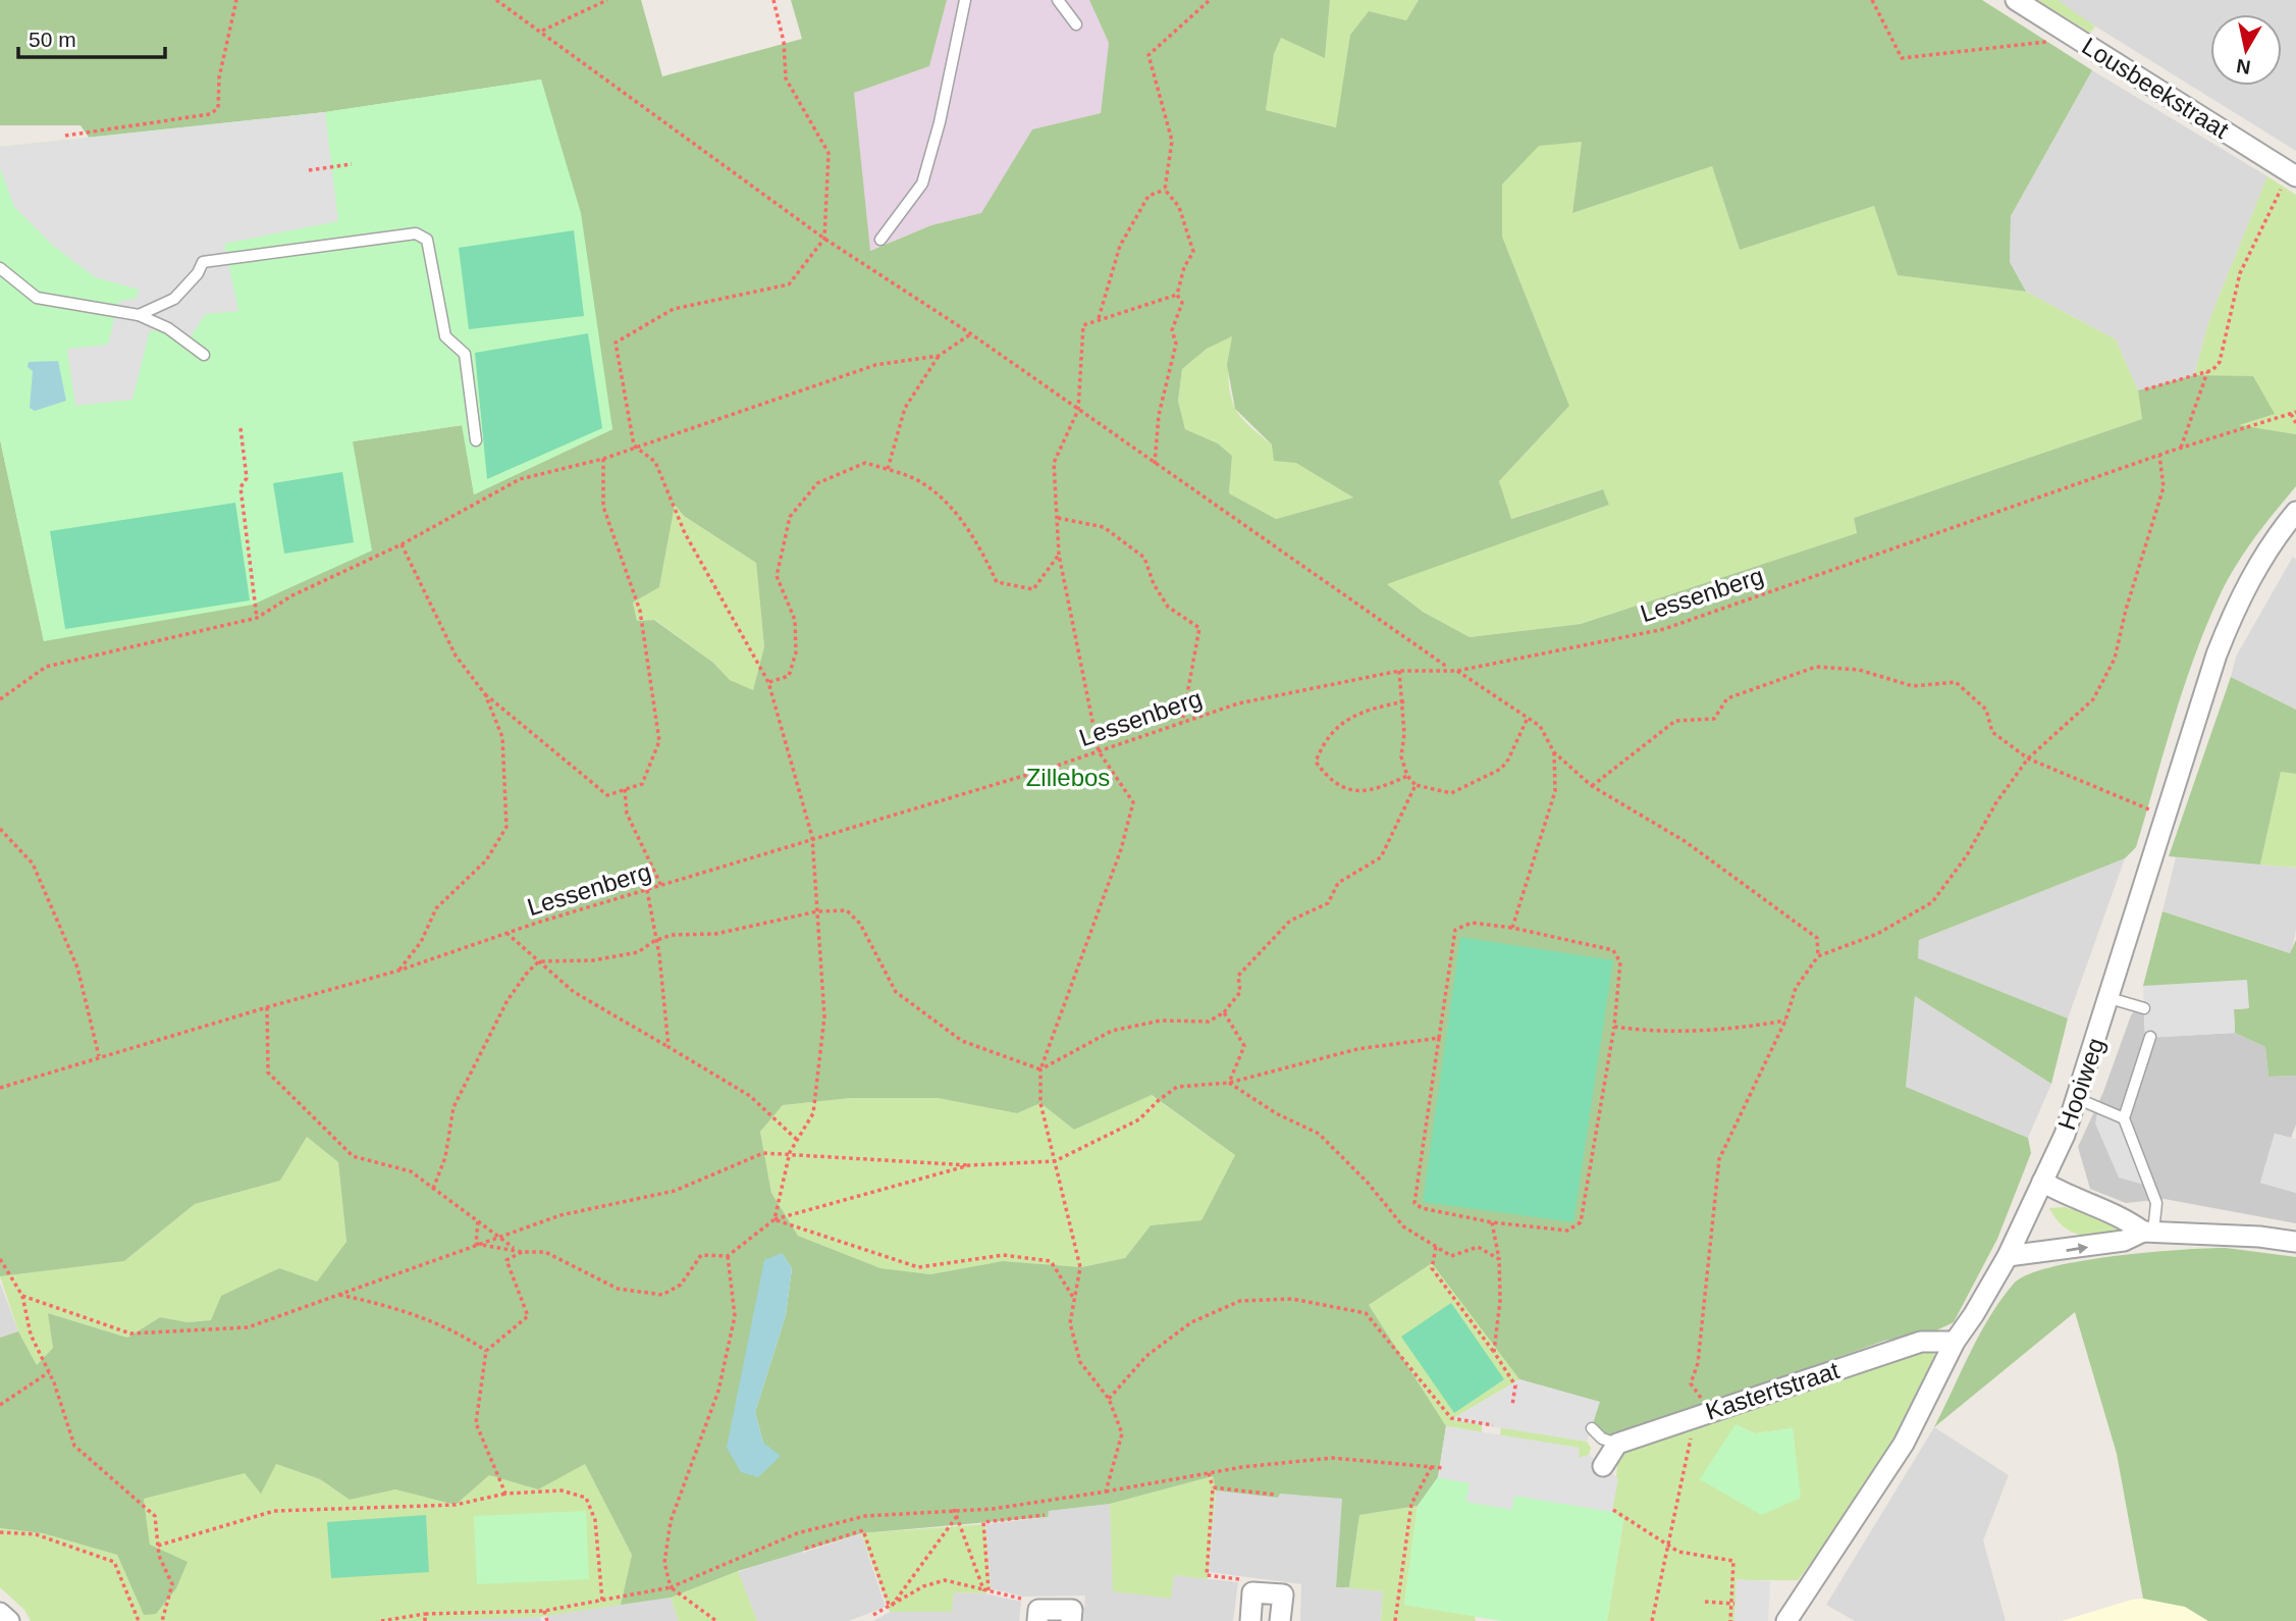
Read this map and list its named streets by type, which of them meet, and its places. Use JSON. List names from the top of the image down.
{
  "streets": {
    "street": ["Lousbeekstraat", "Hooiweg", "Kastertstraat"],
    "path": ["Lessenberg"]
  },
  "crossings": [
    ["Hooiweg", "Kastertstraat"]
  ],
  "parks": ["Zillebos"],
  "scale_bar": "50 m",
  "north": "bottom"
}
